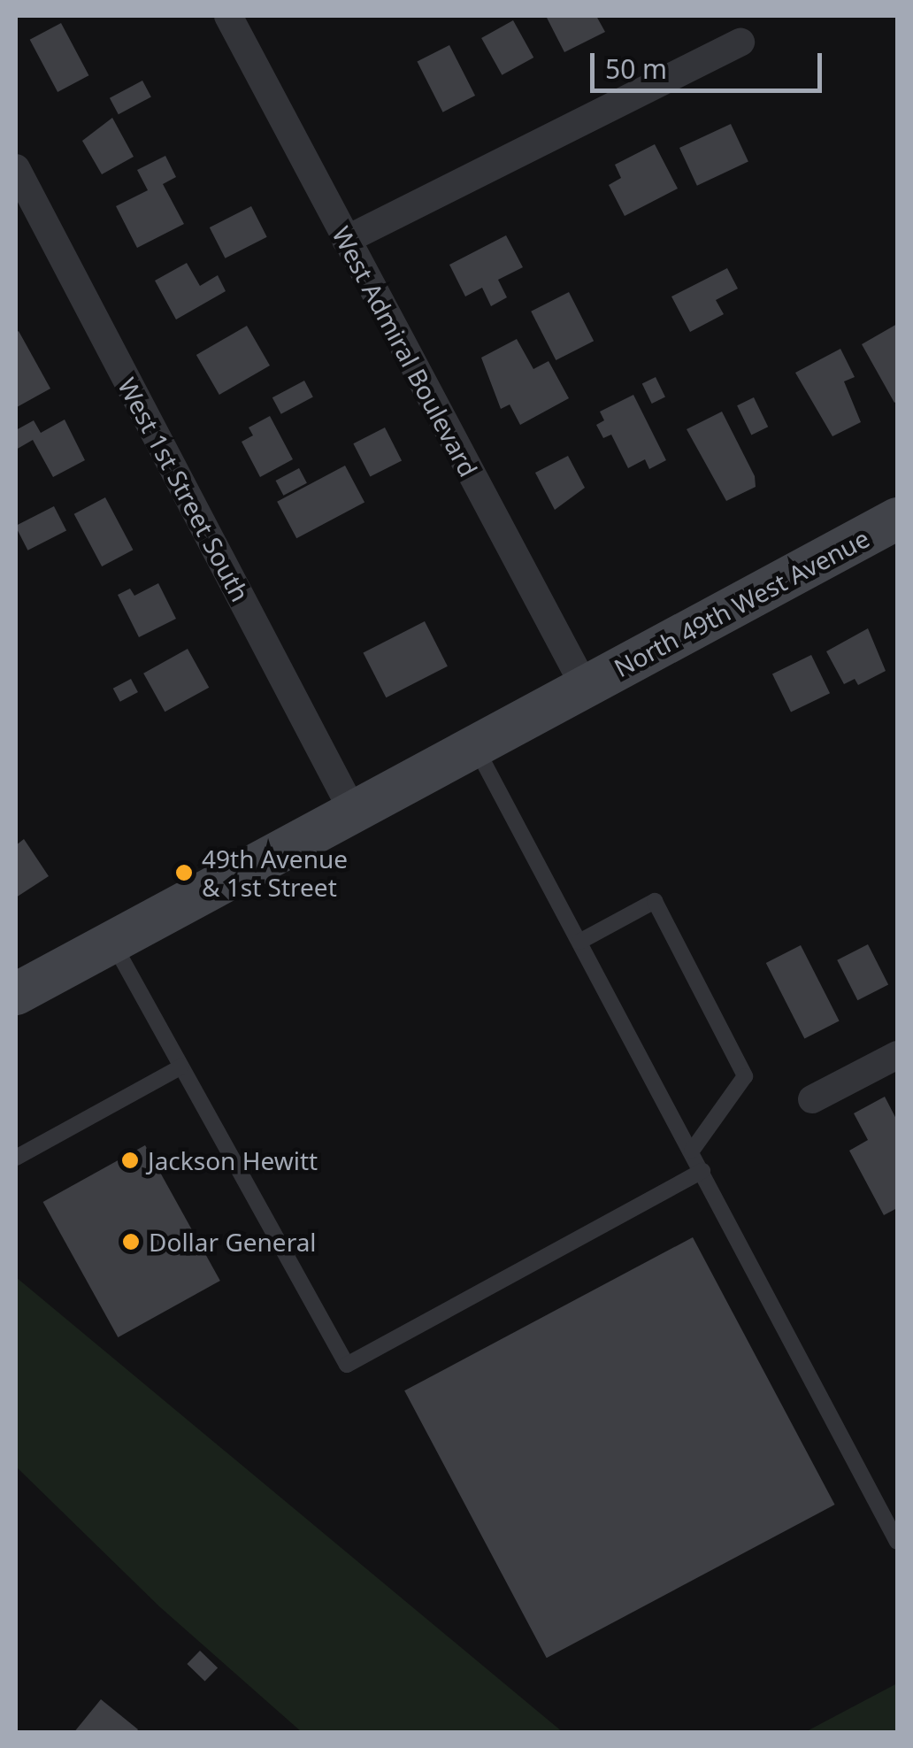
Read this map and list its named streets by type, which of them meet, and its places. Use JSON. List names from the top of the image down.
{
  "streets": {
    "street": ["West Admiral Boulevard", "West 1st Street South", "North 49th West Avenue"]
  },
  "crossings": [
    ["West Admiral Boulevard", "North 49th West Avenue"],
    ["West 1st Street South", "North 49th West Avenue"]
  ],
  "places": ["49th Avenue & 1st Street", "Jackson Hewitt", "Dollar General"],
  "scale_bar": "50 m"
}
